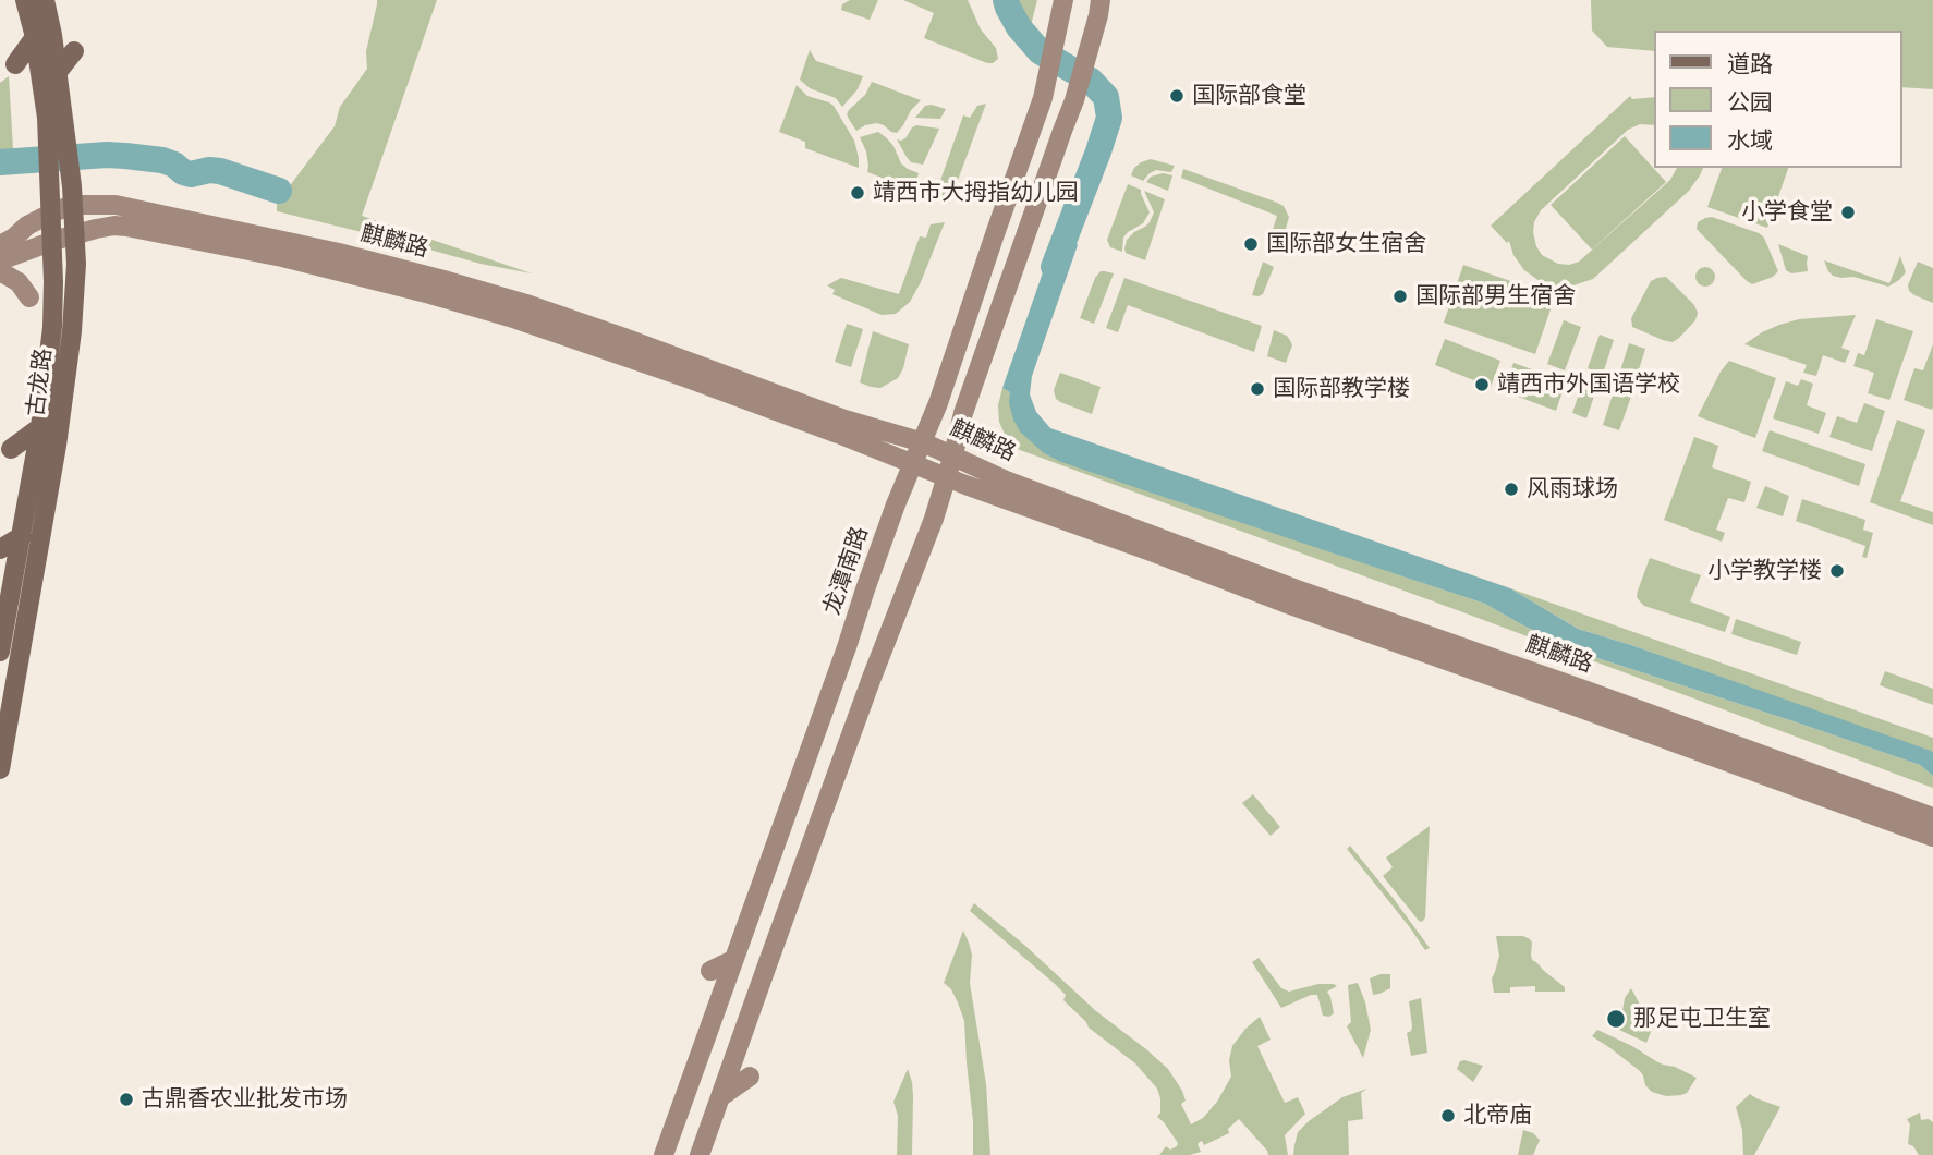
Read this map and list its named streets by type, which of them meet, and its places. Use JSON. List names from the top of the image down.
{
  "streets": {
    "main road": ["麒麟路", "古龙路", "龙潭南路"]
  },
  "crossings": [
    ["麒麟路", "古龙路"],
    ["麒麟路", "龙潭南路"]
  ],
  "places": [
    "国际部食堂",
    "靖西市大拇指幼儿园",
    "小学食堂",
    "国际部女生宿舍",
    "国际部男生宿舍",
    "靖西市外国语学校",
    "国际部教学楼",
    "风雨球场",
    "小学教学楼",
    "那足屯卫生室",
    "古鼎香农业批发市场",
    "北帝庙"
  ],
  "legend": ["道路", "公园", "水域"]
}
